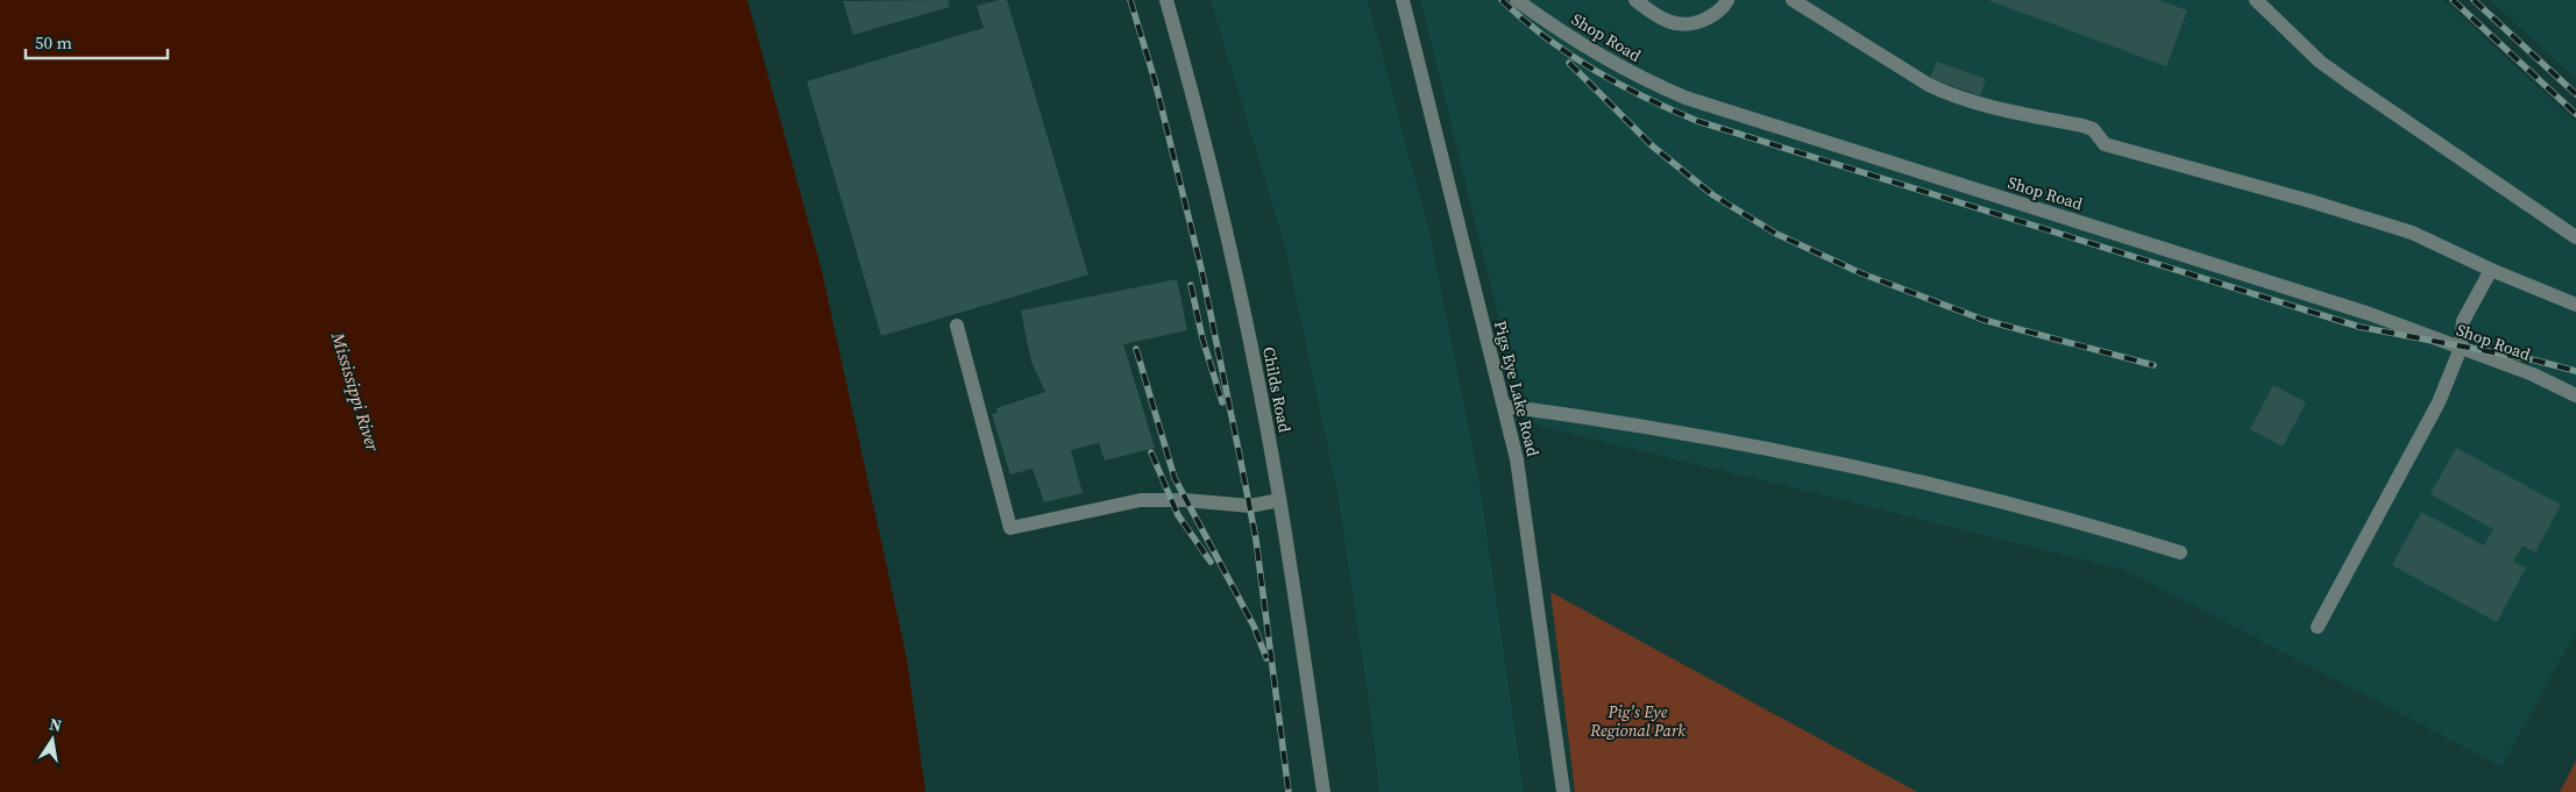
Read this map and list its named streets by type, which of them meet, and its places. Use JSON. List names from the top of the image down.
{
  "streets": {
    "street": ["Shop Road", "Pigs Eye Lake Road", "Childs Road"]
  },
  "water": ["Mississippi River"],
  "parks": ["Pig's Eye Regional Park"],
  "scale_bar": "50 m",
  "north": "top"
}
